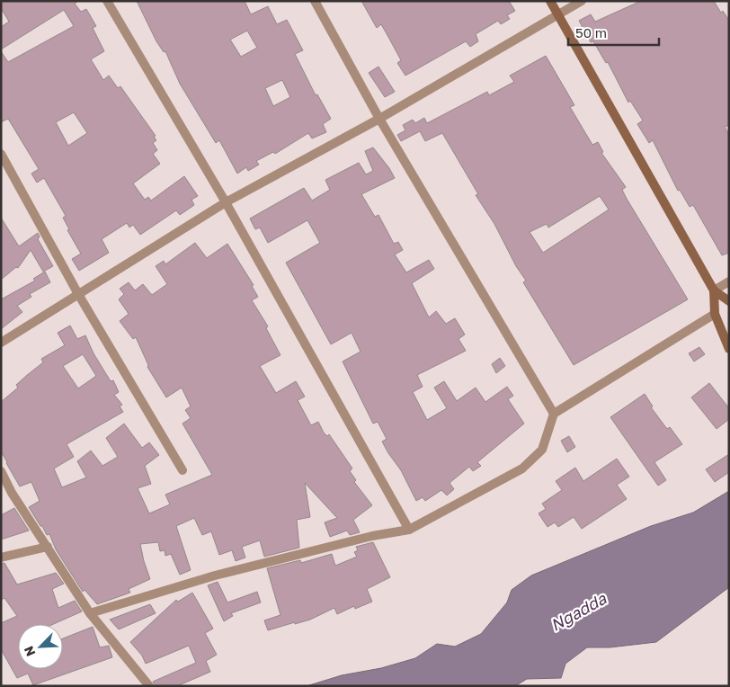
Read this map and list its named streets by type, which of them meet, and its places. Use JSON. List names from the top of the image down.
{
  "water": ["Ngadda"],
  "scale_bar": "50 m",
  "north": "bottom left"
}
